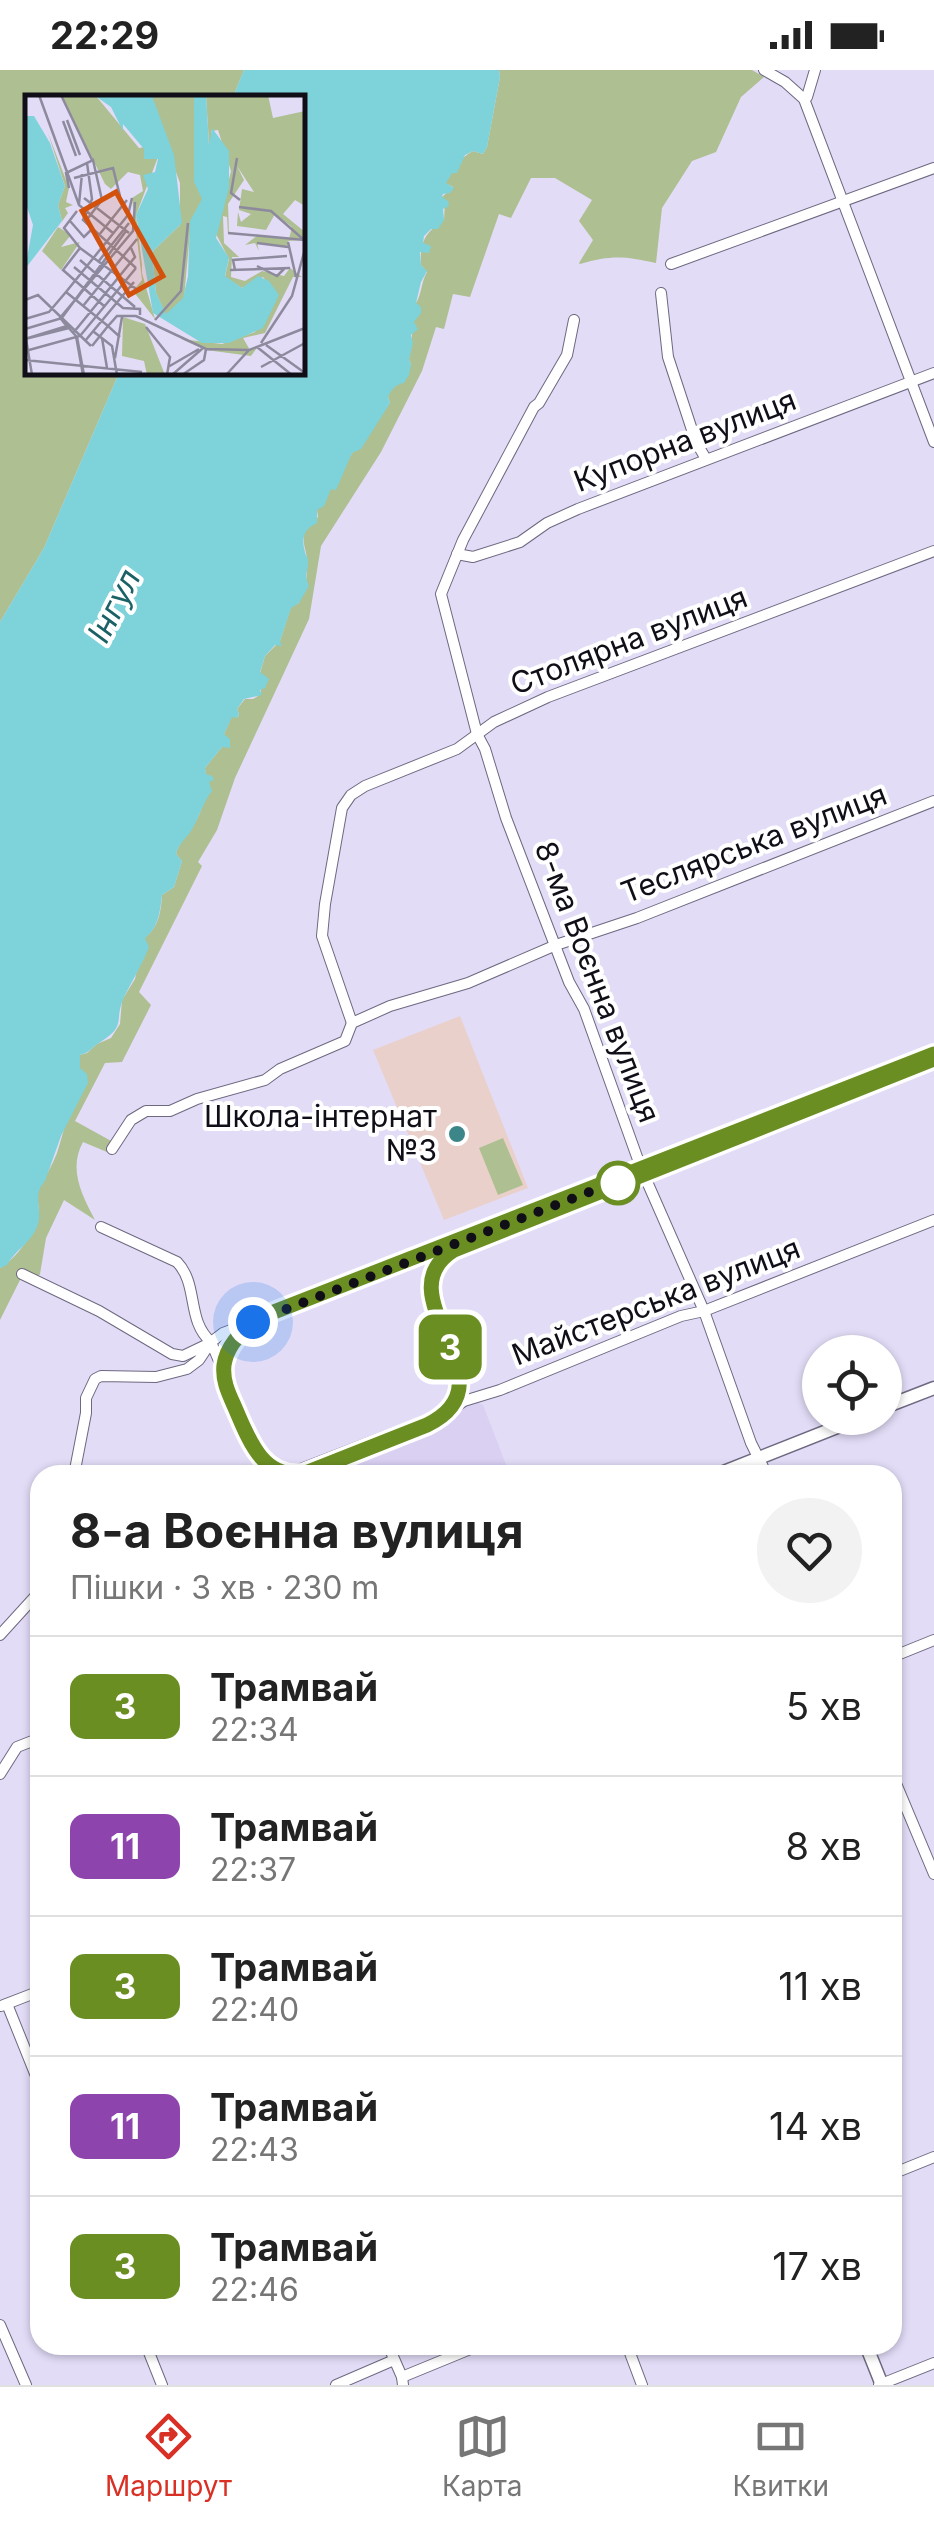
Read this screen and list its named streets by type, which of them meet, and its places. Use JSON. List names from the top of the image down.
{
  "streets": {
    "street": [
      "Купорна вулиця",
      "Столярна вулиця",
      "Теслярська вулиця",
      "8-ма Воєнна вулиця",
      "Майстерська вулиця"
    ]
  },
  "crossings": [
    ["Купорна вулиця", "8-ма Воєнна вулиця"],
    ["Столярна вулиця", "Теслярська вулиця"],
    ["Столярна вулиця", "8-ма Воєнна вулиця"],
    ["Теслярська вулиця", "8-ма Воєнна вулиця"],
    ["8-ма Воєнна вулиця", "Майстерська вулиця"]
  ],
  "water": ["Інгул"],
  "places": ["Школа-інтернат №3"],
  "lines": ["tram line 3"],
  "page": {
    "status": "22:29",
    "on_map": "3",
    "heading": ["8-а Воєнна вулиця", "Пішки · 3 хв · 230 m"],
    "list": [
      {
        "mark": "3",
        "name": "Трамвай",
        "note": "22:34",
        "value": "5 хв"
      },
      {
        "mark": "11",
        "name": "Трамвай",
        "note": "22:37",
        "value": "8 хв"
      },
      {
        "mark": "3",
        "name": "Трамвай",
        "note": "22:40",
        "value": "11 хв"
      },
      {
        "mark": "11",
        "name": "Трамвай",
        "note": "22:43",
        "value": "14 хв"
      },
      {
        "mark": "3",
        "name": "Трамвай",
        "note": "22:46",
        "value": "17 хв"
      }
    ],
    "tabs": ["Маршрут", "Карта", "Квитки"]
  }
}
